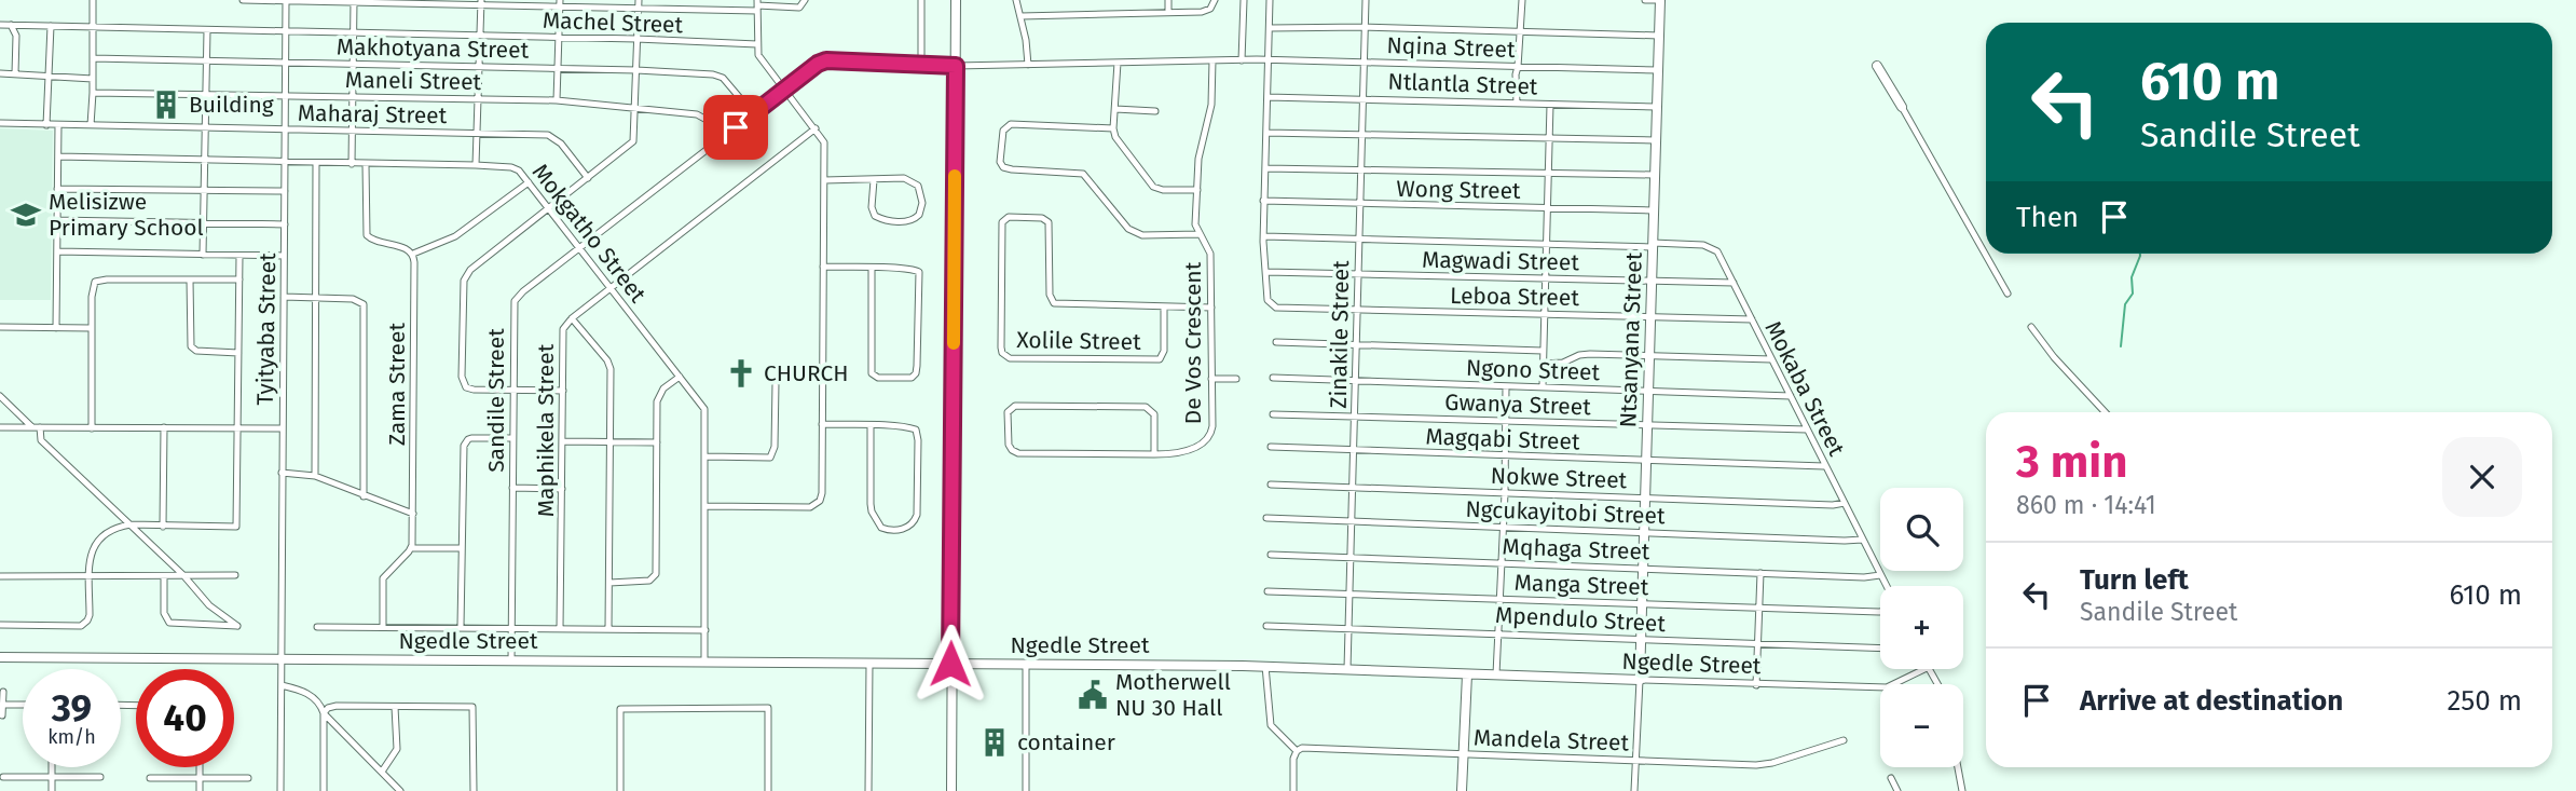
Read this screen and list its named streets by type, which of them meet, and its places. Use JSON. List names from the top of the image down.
{
  "streets": {
    "street": [
      "Machel Street",
      "Nqina Street",
      "Makhotyana Street",
      "Maneli Street",
      "Ntlantla Street",
      "Maharaj Street",
      "Wong Street",
      "Mokgatho Street",
      "Magwadi Street",
      "Leboa Street",
      "Tyityaba Street",
      "Zinakile Street",
      "Ntsanyana Street",
      "Xolile Street",
      "De Vos Crescent",
      "Ngono Street",
      "Zama Street",
      "Mokaba Street",
      "Sandile Street",
      "Gwanya Street",
      "Maphikela Street",
      "Magqabi Street",
      "Nokwe Street",
      "Ngcukayitobi Street",
      "Mqhaga Street",
      "Manga Street",
      "Mpendulo Street",
      "Ngedle Street",
      "Mandela Street"
    ]
  },
  "crossings": [
    ["Machel Street", "Tyityaba Street"],
    ["Nqina Street", "Zinakile Street"],
    ["Nqina Street", "Ntsanyana Street"],
    ["Nqina Street", "De Vos Crescent"],
    ["Nqina Street", "Sandile Street"],
    ["Makhotyana Street", "Tyityaba Street"],
    ["Makhotyana Street", "Sandile Street"],
    ["Maneli Street", "Tyityaba Street"],
    ["Maneli Street", "Sandile Street"],
    ["Ntlantla Street", "Zinakile Street"],
    ["Ntlantla Street", "Ntsanyana Street"],
    ["Maharaj Street", "Tyityaba Street"],
    ["Wong Street", "Zinakile Street"],
    ["Wong Street", "Ntsanyana Street"],
    ["Mokgatho Street", "Tyityaba Street"],
    ["Mokgatho Street", "Sandile Street"],
    ["Mokgatho Street", "Maphikela Street"],
    ["Mokgatho Street", "Ngedle Street"],
    ["Magwadi Street", "Leboa Street"],
    ["Magwadi Street", "Zinakile Street"],
    ["Magwadi Street", "Ntsanyana Street"],
    ["Magwadi Street", "Mokaba Street"],
    ["Leboa Street", "Zinakile Street"],
    ["Leboa Street", "Ntsanyana Street"],
    ["Leboa Street", "Mokaba Street"],
    ["Tyityaba Street", "Ngedle Street"],
    ["Zinakile Street", "Ngono Street"],
    ["Zinakile Street", "Mokaba Street"],
    ["Zinakile Street", "Gwanya Street"],
    ["Zinakile Street", "Magqabi Street"],
    ["Zinakile Street", "Nokwe Street"],
    ["Zinakile Street", "Ngcukayitobi Street"],
    ["Zinakile Street", "Mqhaga Street"],
    ["Zinakile Street", "Manga Street"],
    ["Zinakile Street", "Mpendulo Street"],
    ["Zinakile Street", "Ngedle Street"],
    ["Ntsanyana Street", "Ngono Street"],
    ["Ntsanyana Street", "Mokaba Street"],
    ["Ntsanyana Street", "Gwanya Street"],
    ["Ntsanyana Street", "Magqabi Street"],
    ["Ntsanyana Street", "Nokwe Street"],
    ["Ntsanyana Street", "Ngcukayitobi Street"],
    ["Ntsanyana Street", "Mqhaga Street"],
    ["Ntsanyana Street", "Manga Street"],
    ["Ntsanyana Street", "Mpendulo Street"],
    ["Ntsanyana Street", "Ngedle Street"],
    ["Xolile Street", "De Vos Crescent"],
    ["Ngono Street", "Mokaba Street"],
    ["Mokaba Street", "Gwanya Street"],
    ["Mokaba Street", "Magqabi Street"],
    ["Mokaba Street", "Nokwe Street"],
    ["Mokaba Street", "Ngcukayitobi Street"],
    ["Mokaba Street", "Mqhaga Street"],
    ["Sandile Street", "Ngedle Street"]
  ],
  "places": {
    "building": ["Building", "container"],
    "school or university": ["Melisizwe Primary School"],
    "church": ["CHURCH"],
    "public building": ["Motherwell NU 30 Hall"]
  },
  "page": {
    "turn": ["610 m", "Sandile Street"],
    "then": "Then",
    "heading": ["3 min", "860 m · 14:41"],
    "map_buttons": ["+", "−"],
    "list": [
      {
        "name": "Turn left",
        "note": "Sandile Street",
        "value": "610 m"
      },
      {
        "name": "Arrive at destination",
        "value": "250 m"
      }
    ],
    "speed": "39 km/h",
    "limit": "40"
  }
}
